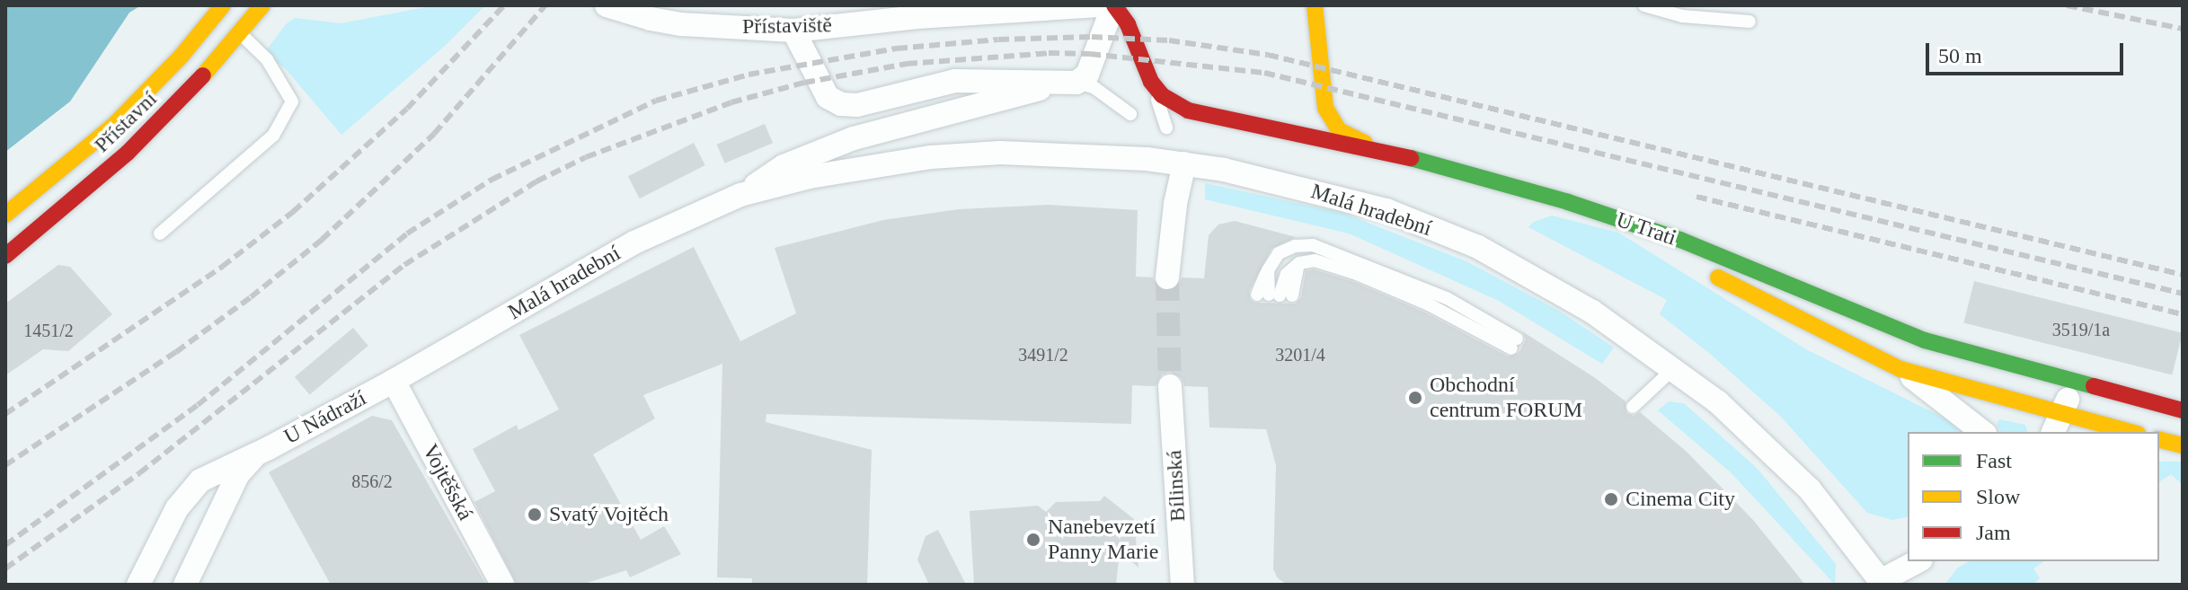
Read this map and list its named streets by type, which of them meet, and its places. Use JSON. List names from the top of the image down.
{
  "streets": {
    "street": [
      "Přístaviště",
      "Přístavní",
      "Malá hradební",
      "U Trati",
      "U Nádraží",
      "Vojtěšská",
      "Bílinská"
    ]
  },
  "crossings": [
    ["Malá hradební", "U Nádraží"],
    ["Malá hradební", "Vojtěšská"],
    ["U Nádraží", "Vojtěšská"]
  ],
  "places": [
    "Obchodní centrum FORUM",
    "Cinema City",
    "Svatý Vojtěch",
    "Nanebevzetí Panny Marie"
  ],
  "house_numbers": [
    "3519/1a",
    "1451/2",
    "3491/2",
    "3201/4",
    "856/2"
  ],
  "legend": ["Fast", "Slow", "Jam"],
  "scale_bar": "50 m"
}
